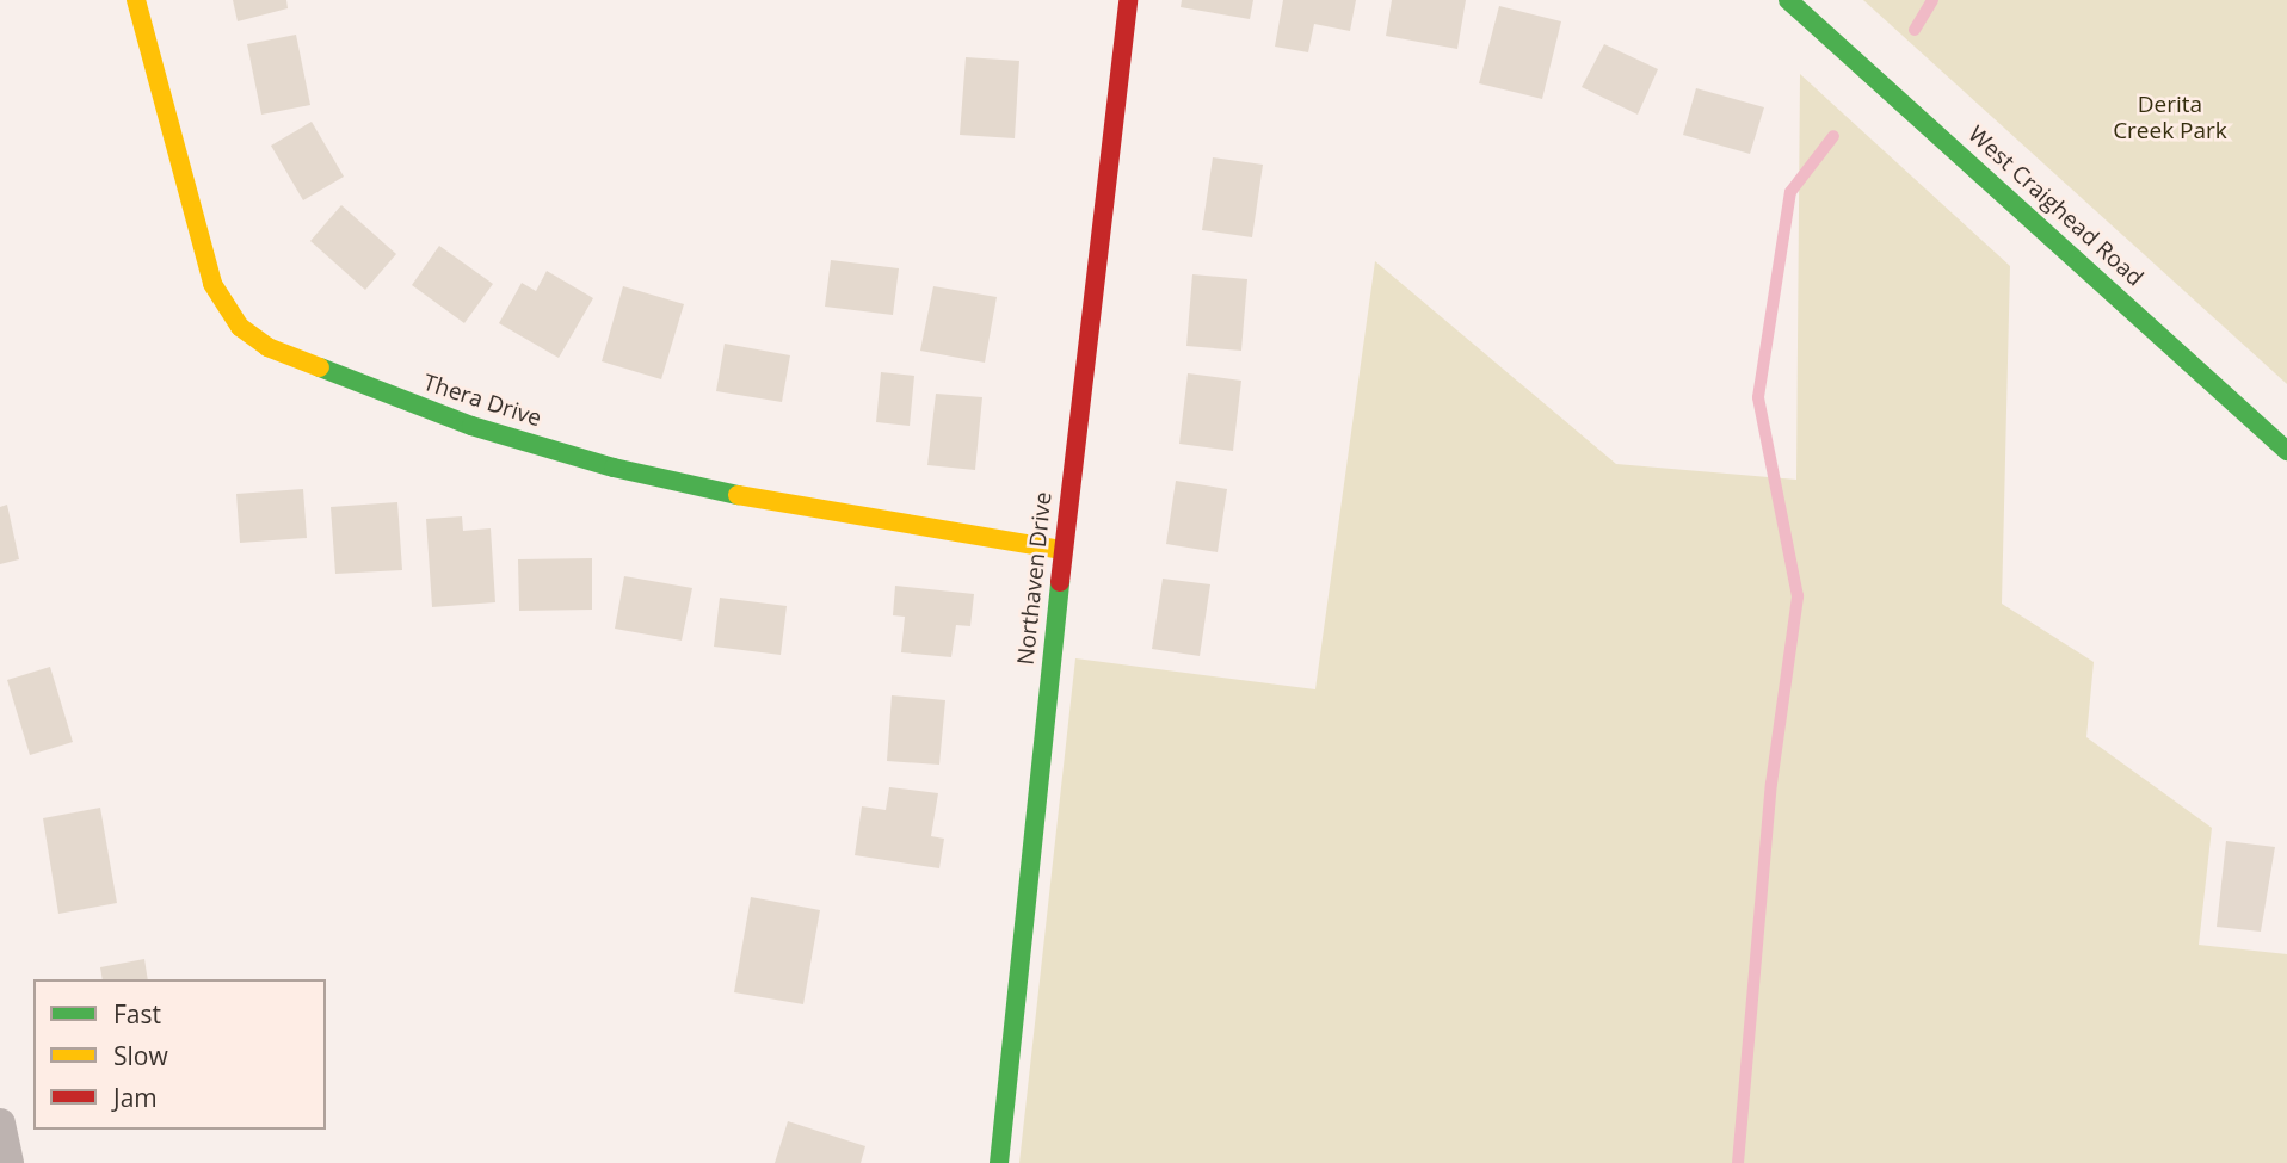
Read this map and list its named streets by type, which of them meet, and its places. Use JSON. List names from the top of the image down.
{
  "streets": {
    "street": ["West Craighead Road", "Thera Drive", "Northaven Drive"]
  },
  "crossings": [
    ["Thera Drive", "Northaven Drive"]
  ],
  "parks": ["Derita Creek Park"],
  "legend": ["Fast", "Slow", "Jam"]
}
